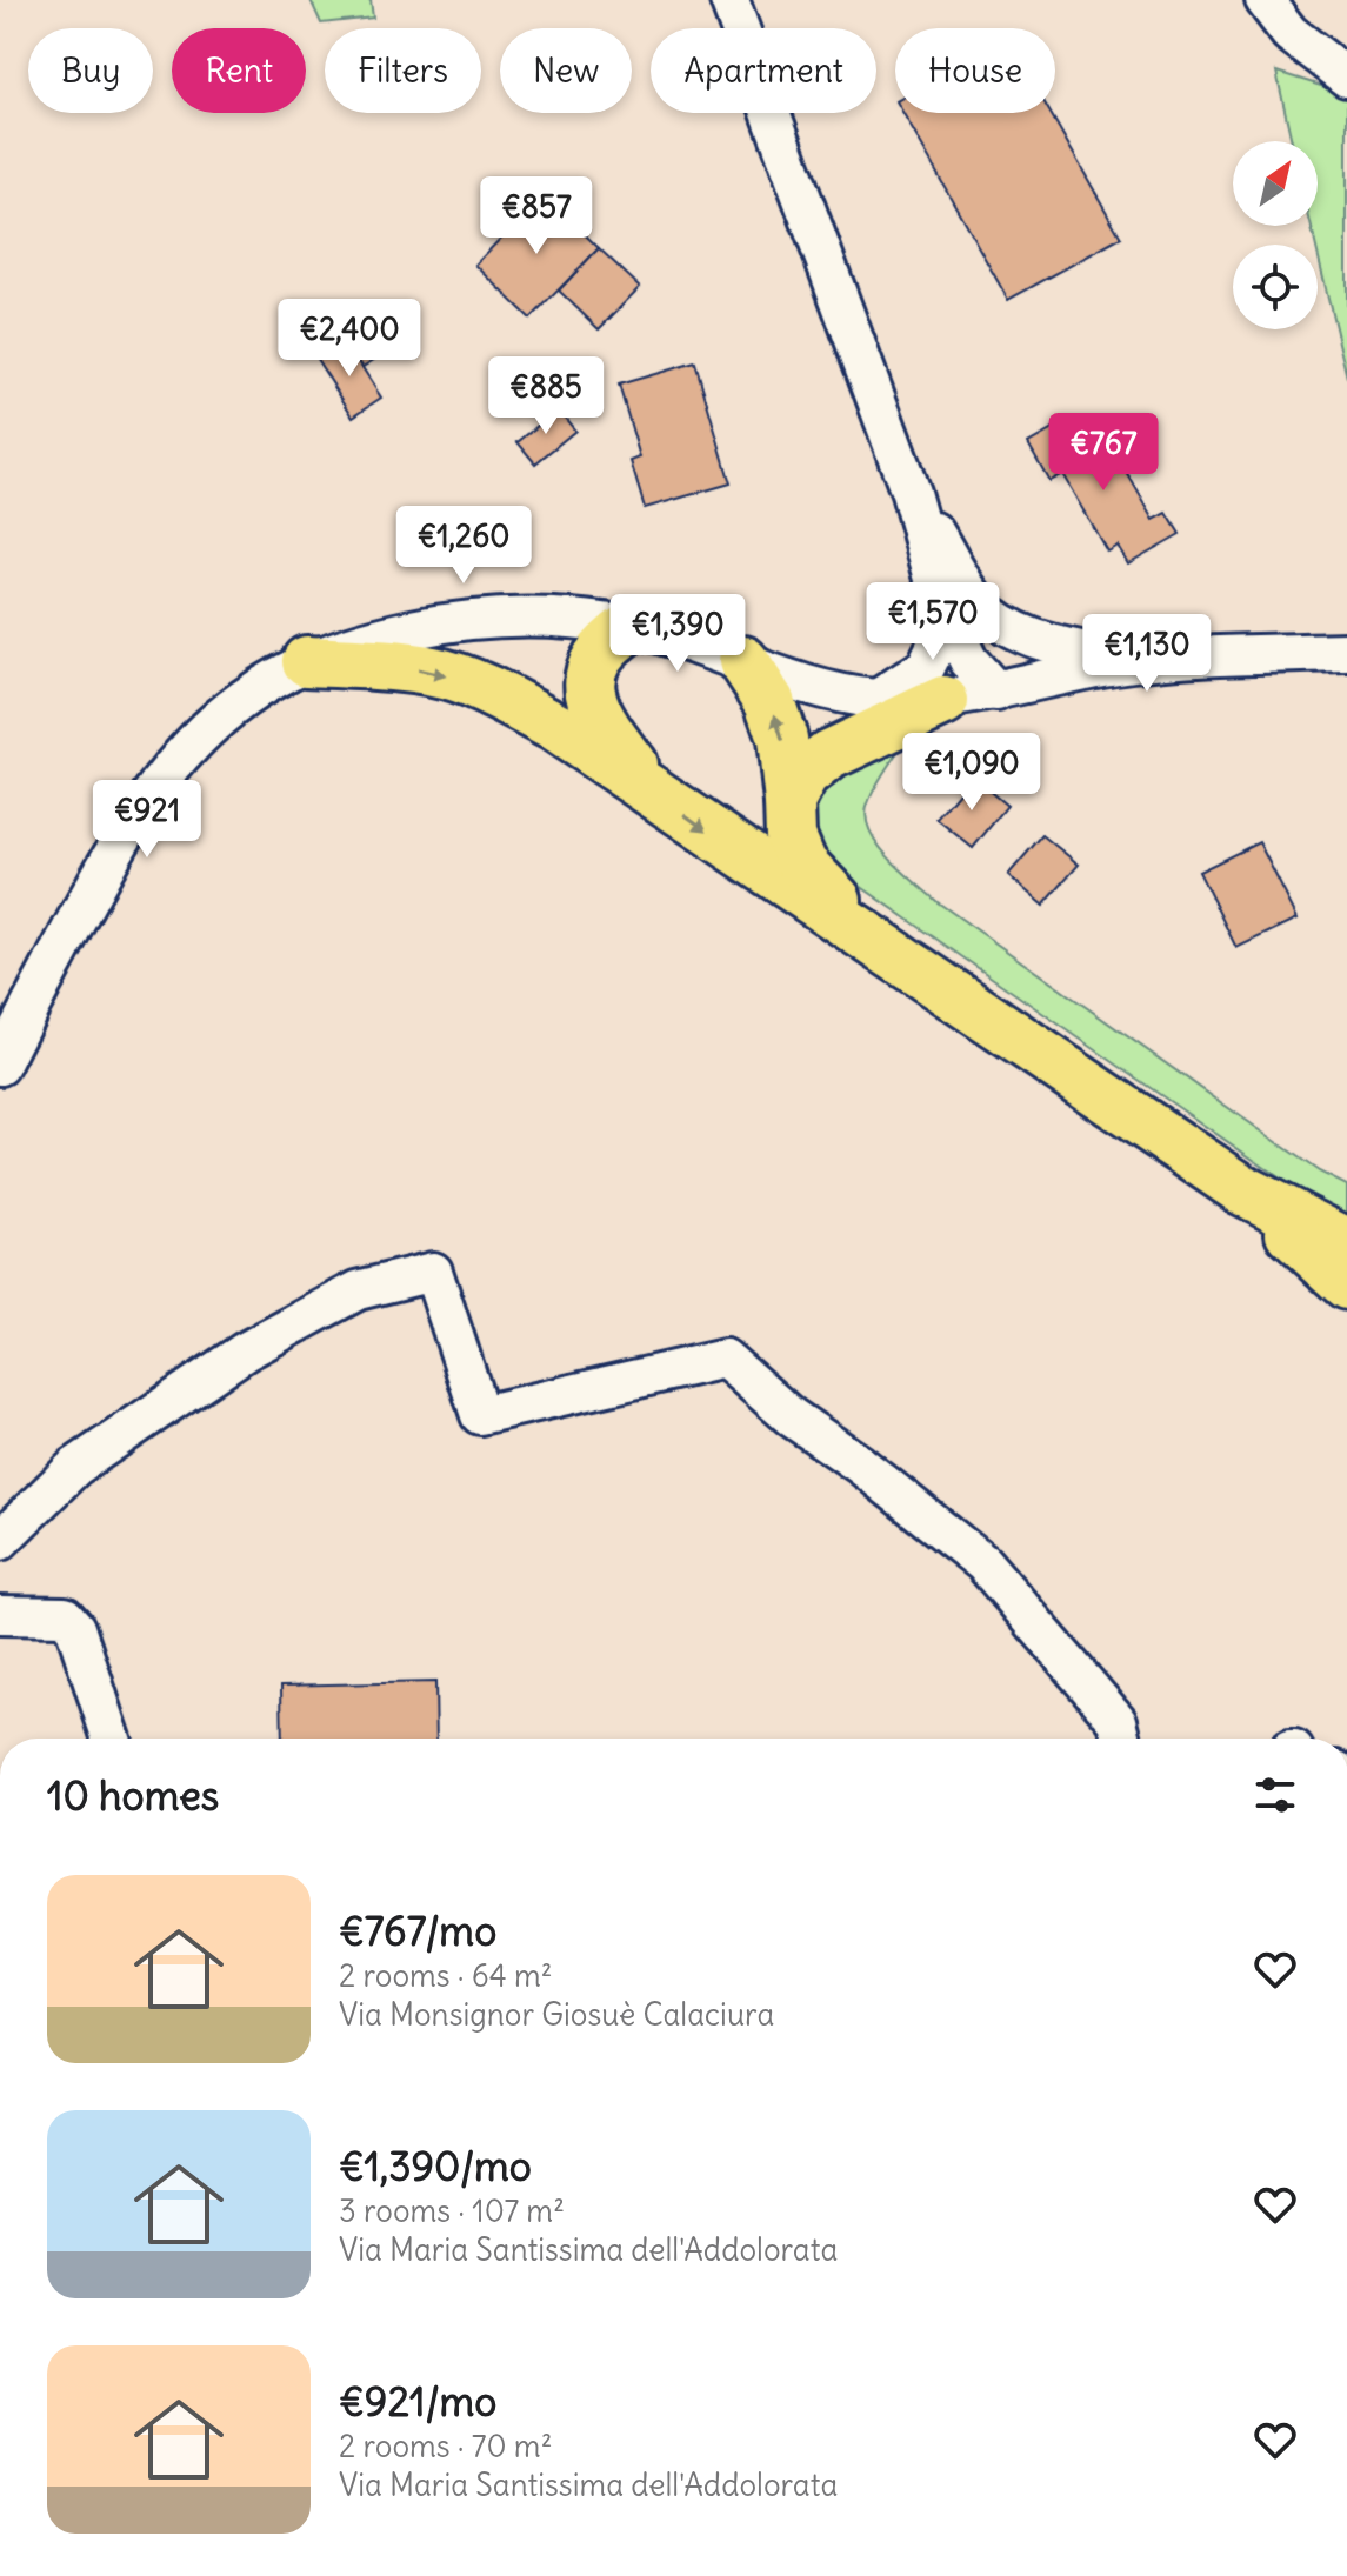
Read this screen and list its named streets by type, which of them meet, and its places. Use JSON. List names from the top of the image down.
{
  "north": "top right",
  "page": {
    "chip": [
      "Buy",
      "Rent",
      "Filters",
      "New",
      "Apartment",
      "House"
    ],
    "price": [
      "€857",
      "€2,400",
      "€885",
      "€767",
      "€1,260",
      "€1,570",
      "€1,390",
      "€1,130",
      "€1,090",
      "€921"
    ],
    "heading": "10 homes",
    "list": [
      {
        "name": "€767/mo",
        "note": "2 rooms · 64 m² · Via Monsignor Giosuè Calaciura"
      },
      {
        "name": "€1,390/mo",
        "note": "3 rooms · 107 m² · Via Maria Santissima dell'Addolorata"
      },
      {
        "name": "€921/mo",
        "note": "2 rooms · 70 m² · Via Maria Santissima dell'Addolorata"
      }
    ]
  }
}
